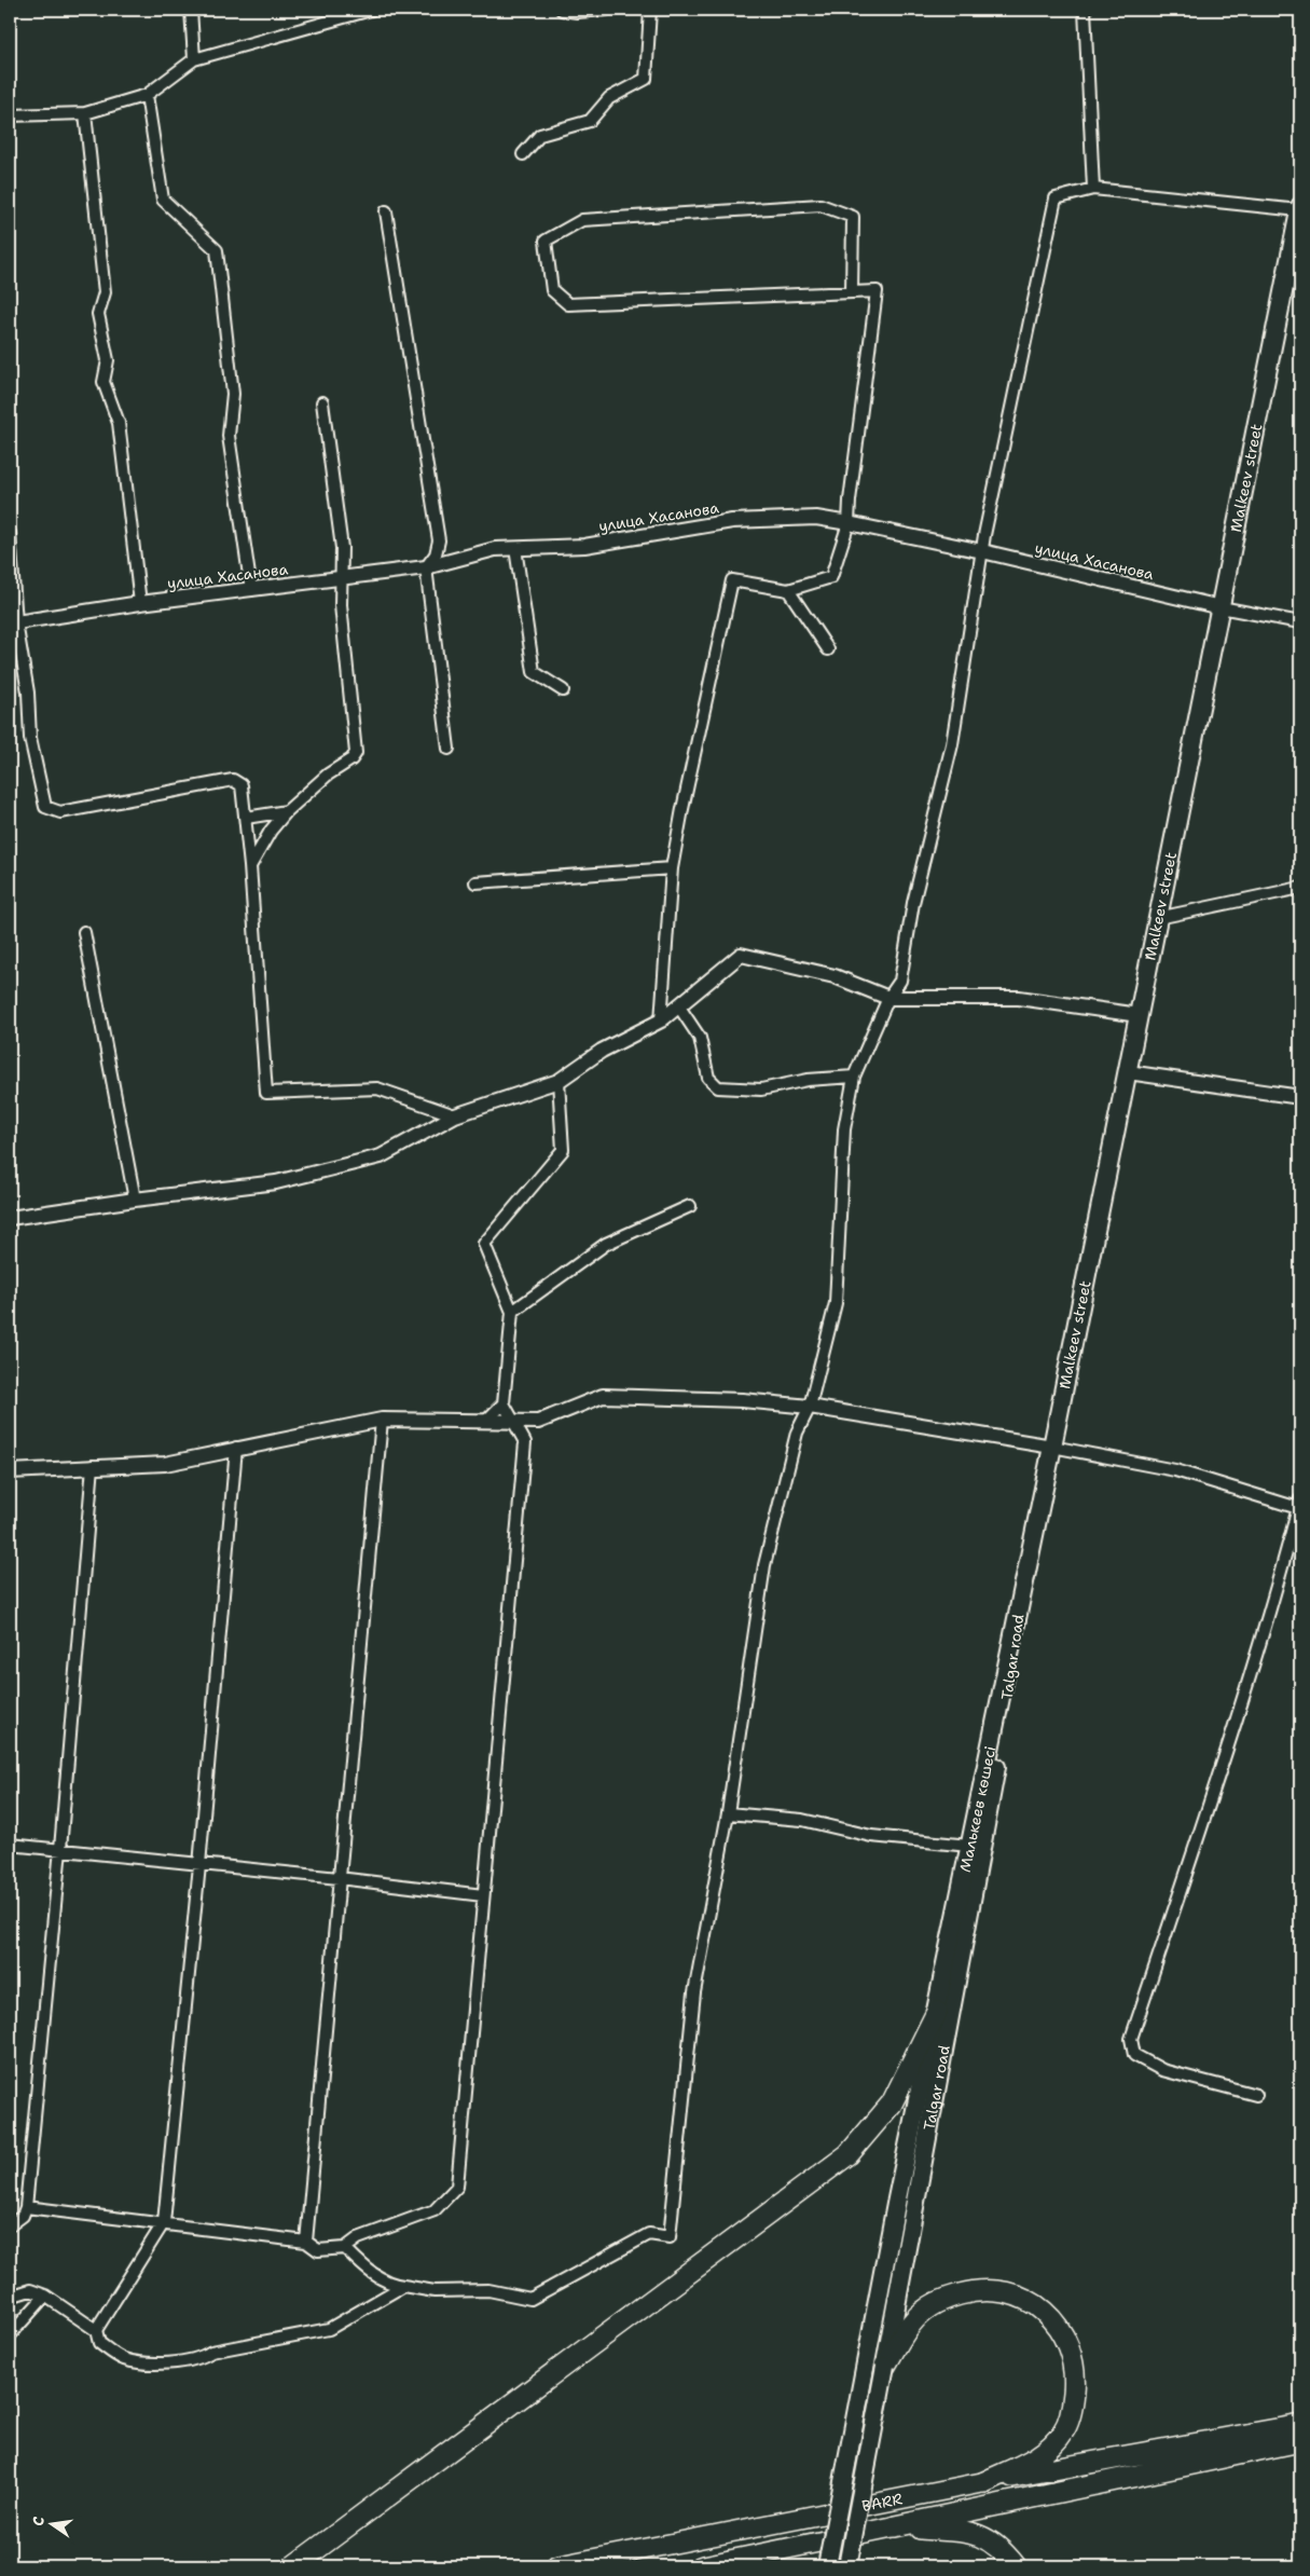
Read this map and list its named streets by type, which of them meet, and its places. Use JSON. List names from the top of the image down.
{
  "streets": {
    "highway": ["BARR"],
    "main road": ["Malkeev street", "Talgar road", "Малькеев көшесі"],
    "street": ["улица Хасанова"]
  },
  "crossings": [
    ["Malkeev street", "улица Хасанова"],
    ["Malkeev street", "Talgar road"],
    ["Malkeev street", "Малькеев көшесі"],
    ["Talgar road", "Малькеев көшесі"]
  ],
  "north": "left"
}
